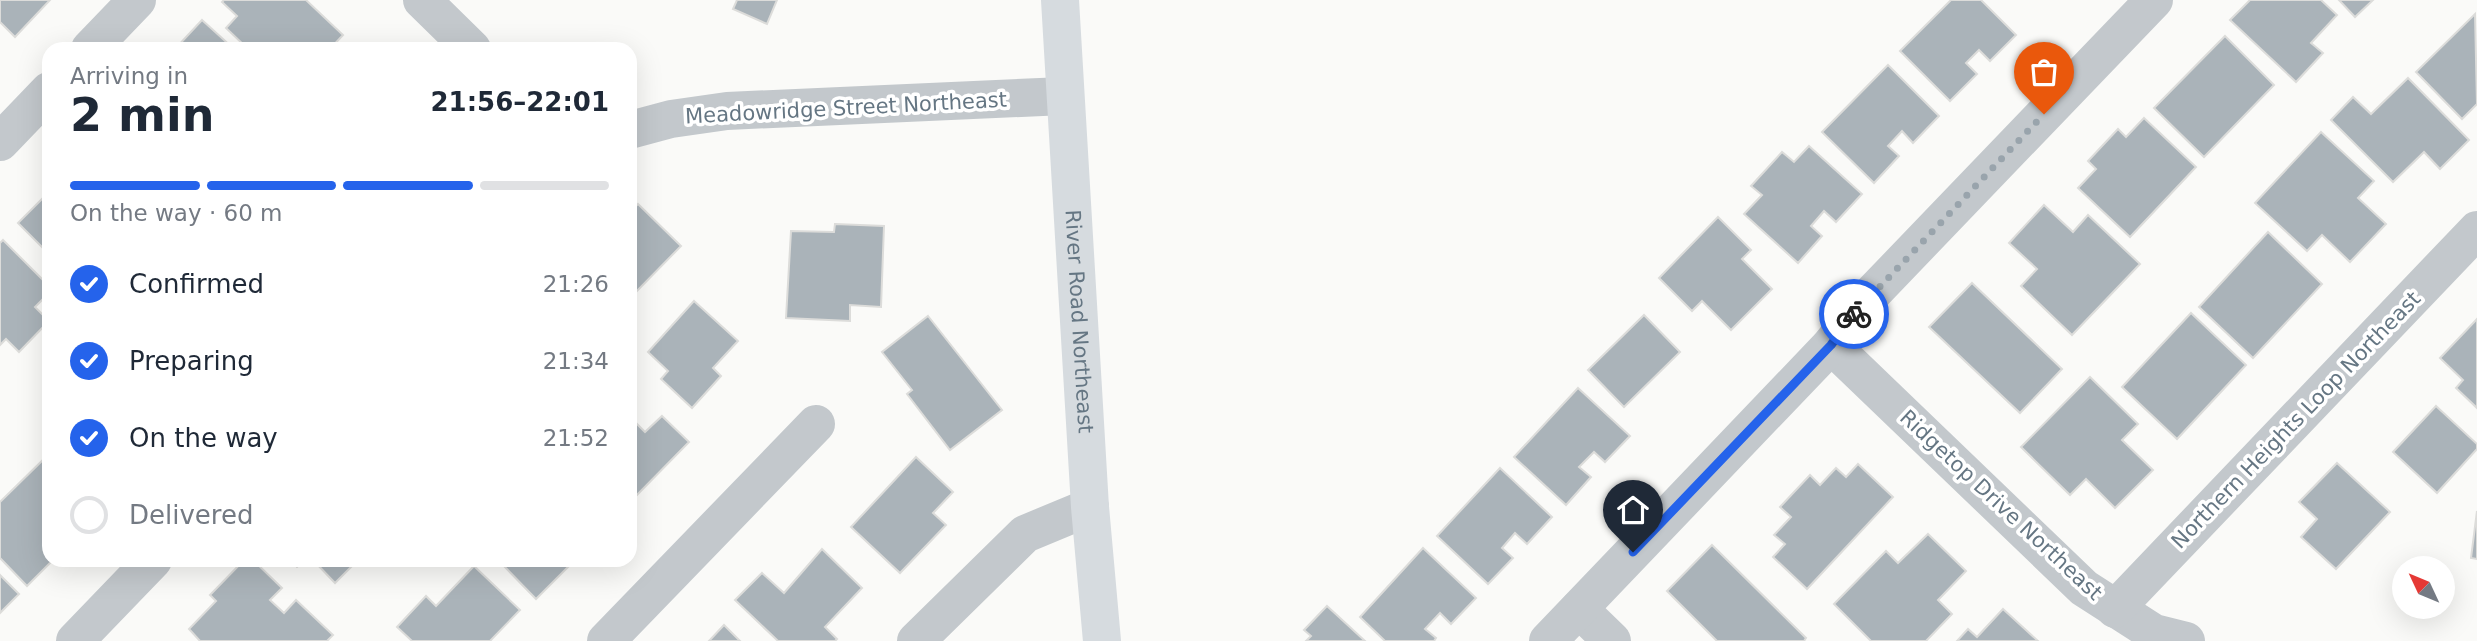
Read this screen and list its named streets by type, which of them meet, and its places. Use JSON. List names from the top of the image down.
{
  "streets": {
    "main road": ["River Road Northeast"],
    "street": ["Meadowridge Street Northeast", "Northern Heights Loop Northeast", "Ridgetop Drive Northeast"]
  },
  "crossings": [
    ["Meadowridge Street Northeast", "River Road Northeast"],
    ["Northern Heights Loop Northeast", "Ridgetop Drive Northeast"]
  ],
  "north": "top left",
  "page": {
    "heading": ["2 min", "Arriving in", "21:56–22:01"],
    "bar": "On the way · 60 m",
    "list": [
      ["Confirmed", "21:26"],
      ["Preparing", "21:34"],
      ["On the way", "21:52"],
      "Delivered"
    ]
  }
}
